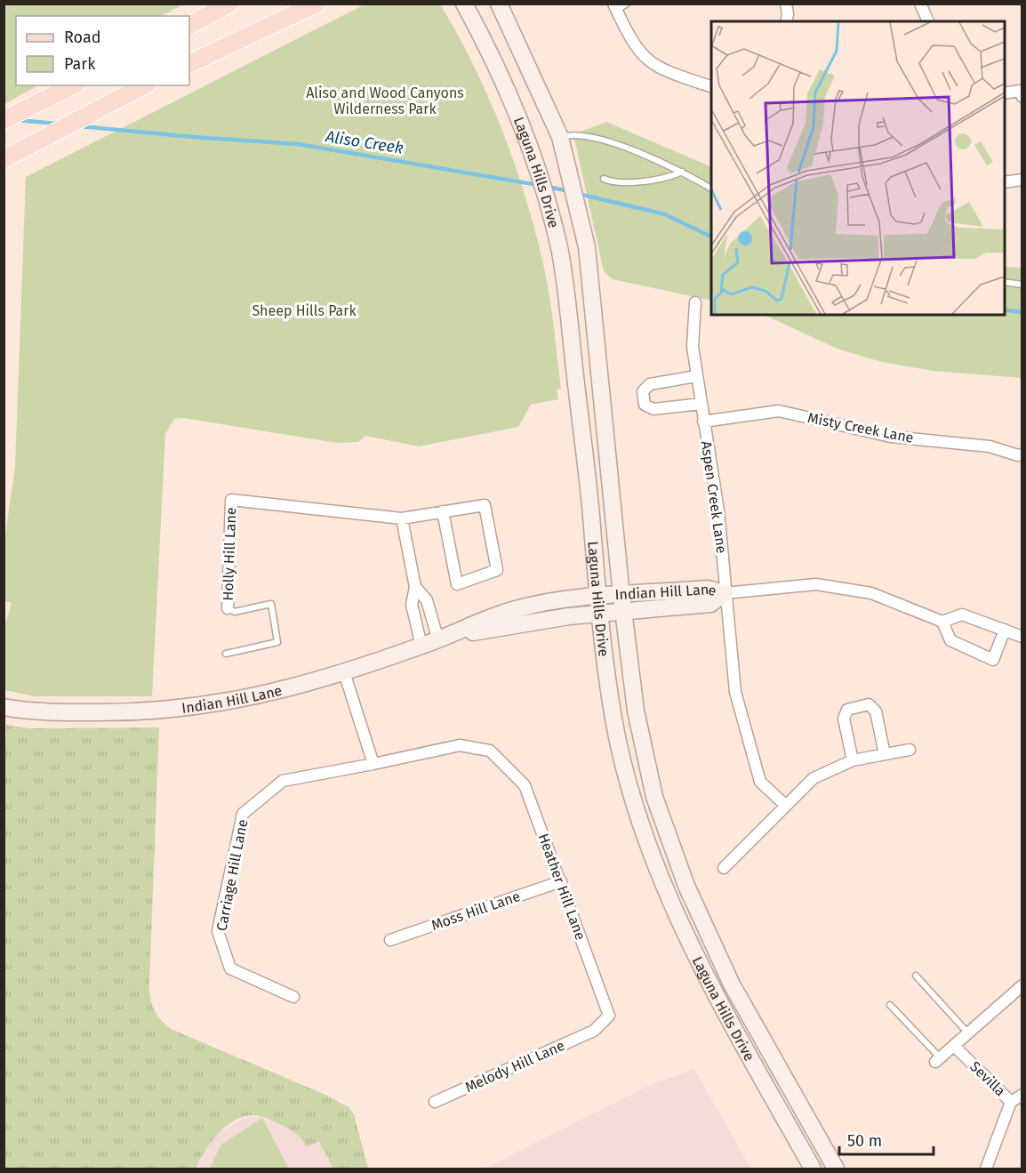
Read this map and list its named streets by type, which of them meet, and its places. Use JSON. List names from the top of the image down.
{
  "streets": {
    "main road": ["Laguna Hills Drive", "Indian Hill Lane"],
    "street": [
      "Misty Creek Lane",
      "Aspen Creek Lane",
      "Holly Hill Lane",
      "Carriage Hill Lane",
      "Heather Hill Lane",
      "Moss Hill Lane",
      "Melody Hill Lane",
      "Sevilla"
    ]
  },
  "crossings": [
    ["Laguna Hills Drive", "Indian Hill Lane"],
    ["Misty Creek Lane", "Aspen Creek Lane"],
    ["Aspen Creek Lane", "Indian Hill Lane"],
    ["Carriage Hill Lane", "Heather Hill Lane"],
    ["Heather Hill Lane", "Moss Hill Lane"],
    ["Heather Hill Lane", "Melody Hill Lane"]
  ],
  "water": ["Aliso Creek"],
  "parks": ["Aliso and Wood Canyons Wilderness Park", "Sheep Hills Park"],
  "legend": ["Road", "Park"],
  "scale_bar": "50 m"
}
